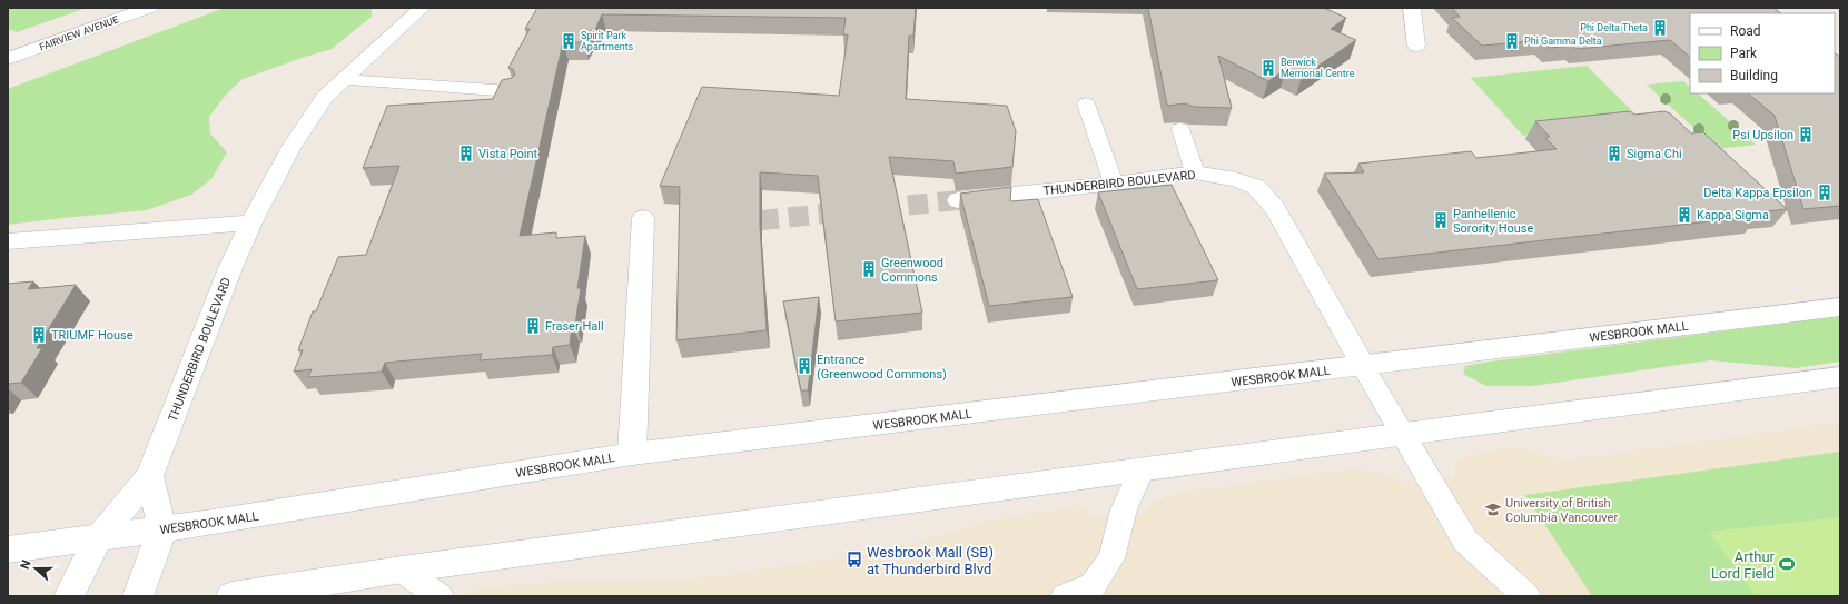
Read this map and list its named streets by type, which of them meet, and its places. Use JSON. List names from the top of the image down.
{
  "streets": {
    "main road": ["FAIRVIEW AVENUE", "THUNDERBIRD BOULEVARD", "WESBROOK MALL"]
  },
  "crossings": [
    ["THUNDERBIRD BOULEVARD", "WESBROOK MALL"]
  ],
  "places": {
    "building": [
      "Phi Delta Theta",
      "Spirit Park Apartments",
      "Phi Gamma Delta",
      "Berwick Memorial Centre",
      "Psi Upsilon",
      "Vista Point",
      "Sigma Chi",
      "Delta Kappa Epsilon",
      "Kappa Sigma",
      "Panhellenic Sorority House",
      "Greenwood Commons",
      "Fraser Hall",
      "TRIUMF House",
      "Entrance (Greenwood Commons)"
    ],
    "school or university": ["University of British Columbia Vancouver"],
    "bus stop": ["Wesbrook Mall (SB) at Thunderbird Blvd"],
    "sports": ["Arthur Lord Field"]
  },
  "legend": ["Road", "Park", "Building"],
  "north": "left"
}
